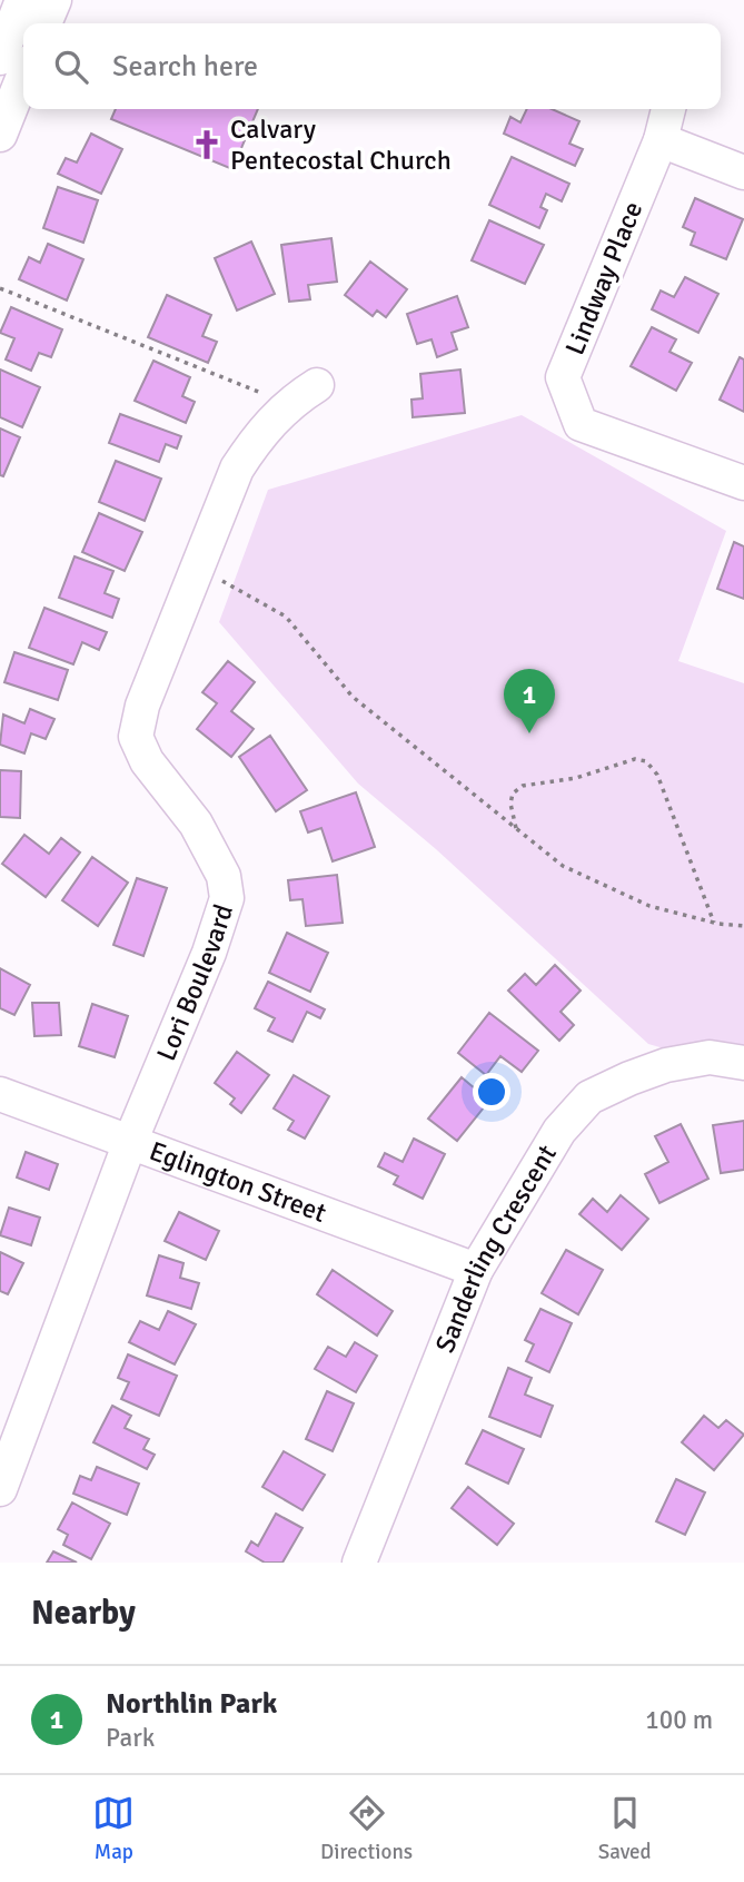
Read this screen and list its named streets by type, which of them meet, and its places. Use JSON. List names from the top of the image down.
{
  "streets": {
    "street": [
      "Lindway Place",
      "Lori Boulevard",
      "Eglington Street",
      "Sanderling Crescent"
    ]
  },
  "crossings": [
    ["Lori Boulevard", "Eglington Street"],
    ["Eglington Street", "Sanderling Crescent"]
  ],
  "places": {
    "church": ["Calvary Pentecostal Church"]
  },
  "page": {
    "search": "Search here",
    "pins": "1",
    "heading": "Nearby",
    "list": [
      {
        "mark": "1",
        "name": "Northlin Park",
        "note": "Park",
        "value": "100 m"
      }
    ],
    "nav": ["Map", "Directions", "Saved"]
  }
}
